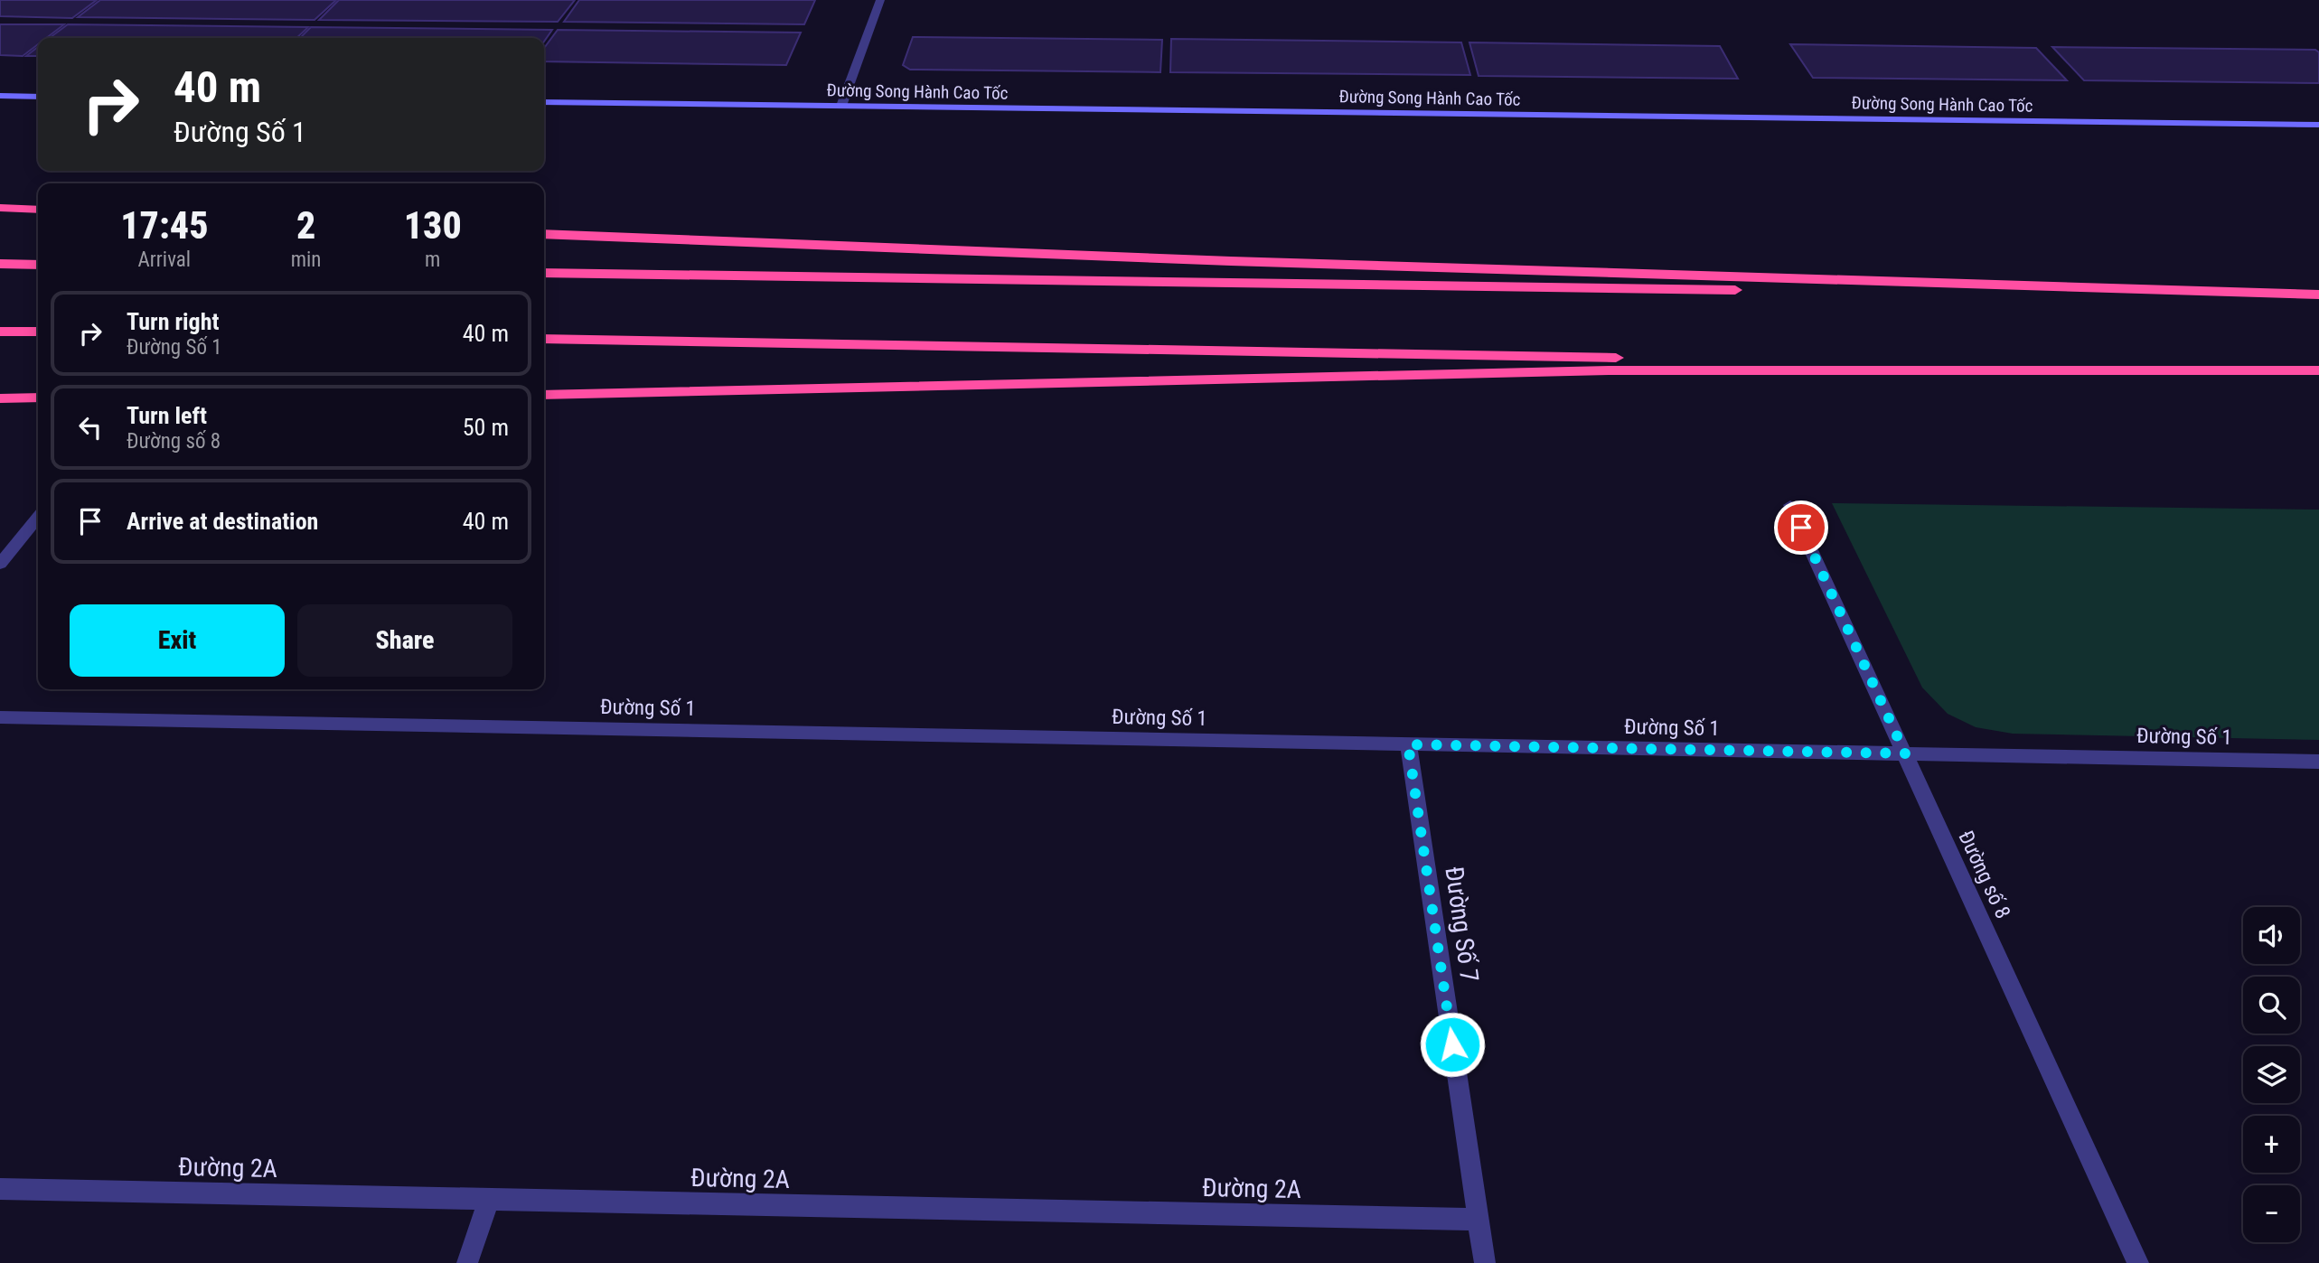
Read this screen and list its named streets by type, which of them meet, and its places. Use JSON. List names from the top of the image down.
{
  "streets": {
    "main road": ["Đường Song Hành Cao Tốc"],
    "street": [
      "Đường Số 1",
      "Đường số 8",
      "Đường Số 7",
      "Đường 2A"
    ]
  },
  "crossings": [
    ["Đường Số 1", "Đường số 8"],
    ["Đường Số 1", "Đường Số 7"],
    ["Đường Số 7", "Đường 2A"]
  ],
  "page": {
    "turn": ["40 m", "Đường Số 1"],
    "eta": [
      "17:45",
      "Arrival",
      "2",
      "min",
      "130",
      "m"
    ],
    "list": [
      {
        "name": "Turn right",
        "note": "Đường Số 1",
        "value": "40 m"
      },
      {
        "name": "Turn left",
        "note": "Đường số 8",
        "value": "50 m"
      },
      {
        "name": "Arrive at destination",
        "value": "40 m"
      }
    ],
    "buttons": ["Exit", "Share"],
    "map_buttons": ["+", "−"]
  }
}
